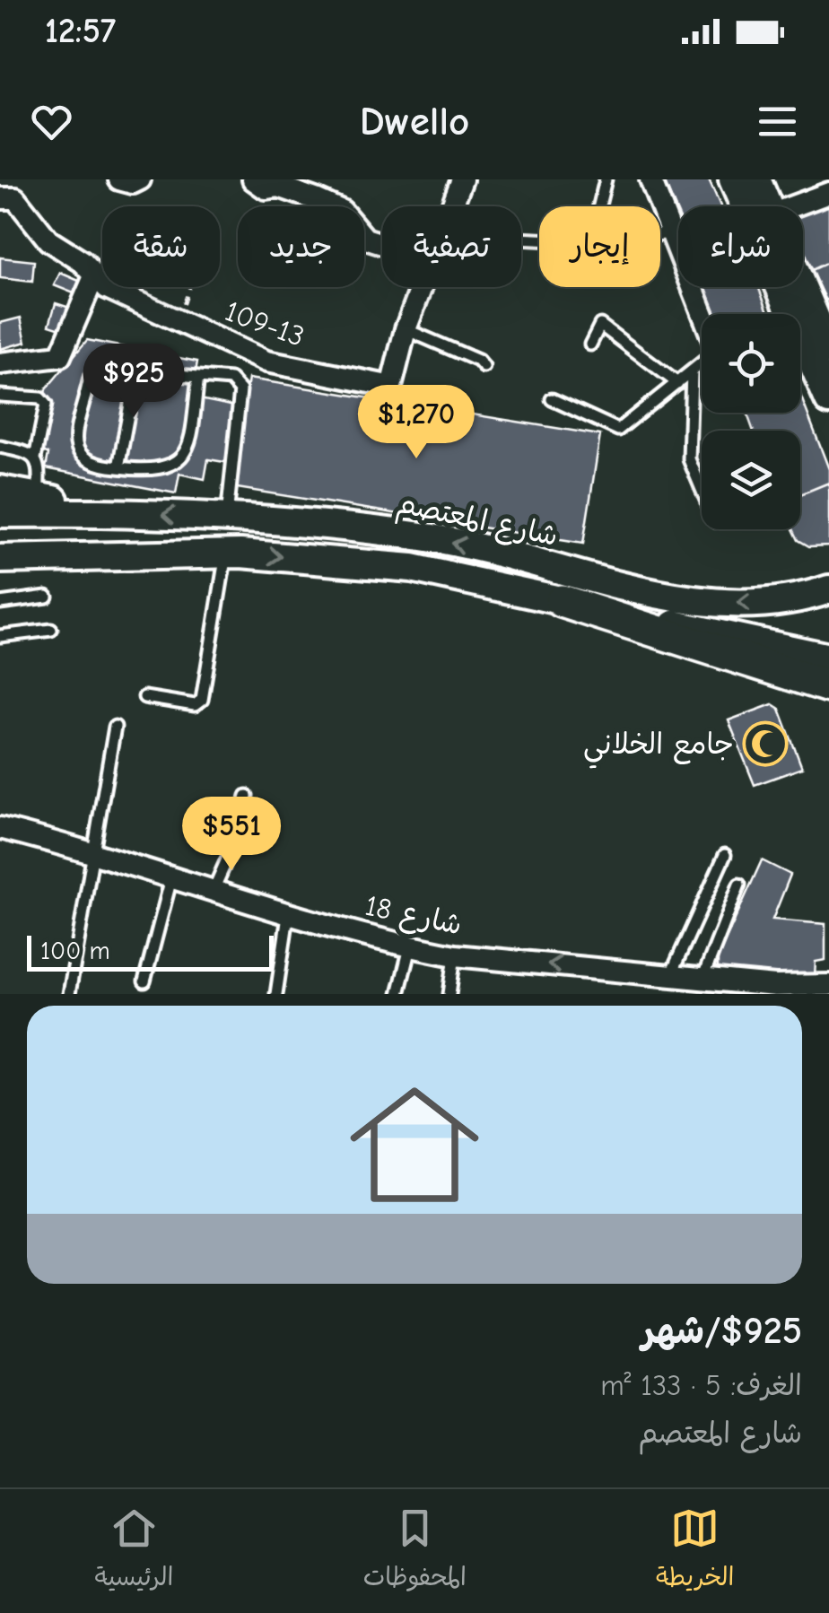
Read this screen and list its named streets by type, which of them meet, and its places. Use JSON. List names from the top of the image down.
{
  "streets": {
    "main road": ["شارع المعتصم"],
    "street": ["109-13", "شارع 18"]
  },
  "places": {
    "mosque": ["جامع الخلاني"]
  },
  "scale_bar": "100 m",
  "page": {
    "status": "12:57",
    "header": "Dwello",
    "chip": [
      "شراء",
      "إيجار",
      "تصفية",
      "جديد",
      "شقة"
    ],
    "price": ["$925", "$1,270", "$551"],
    "scale": "100 m",
    "list": [
      {
        "name": "$925/شهر",
        "note": "الغرف: 5 · 133 m² · شارع المعتصم"
      }
    ],
    "tabs": ["الخريطة", "المحفوظات", "الرئيسية"]
  }
}
